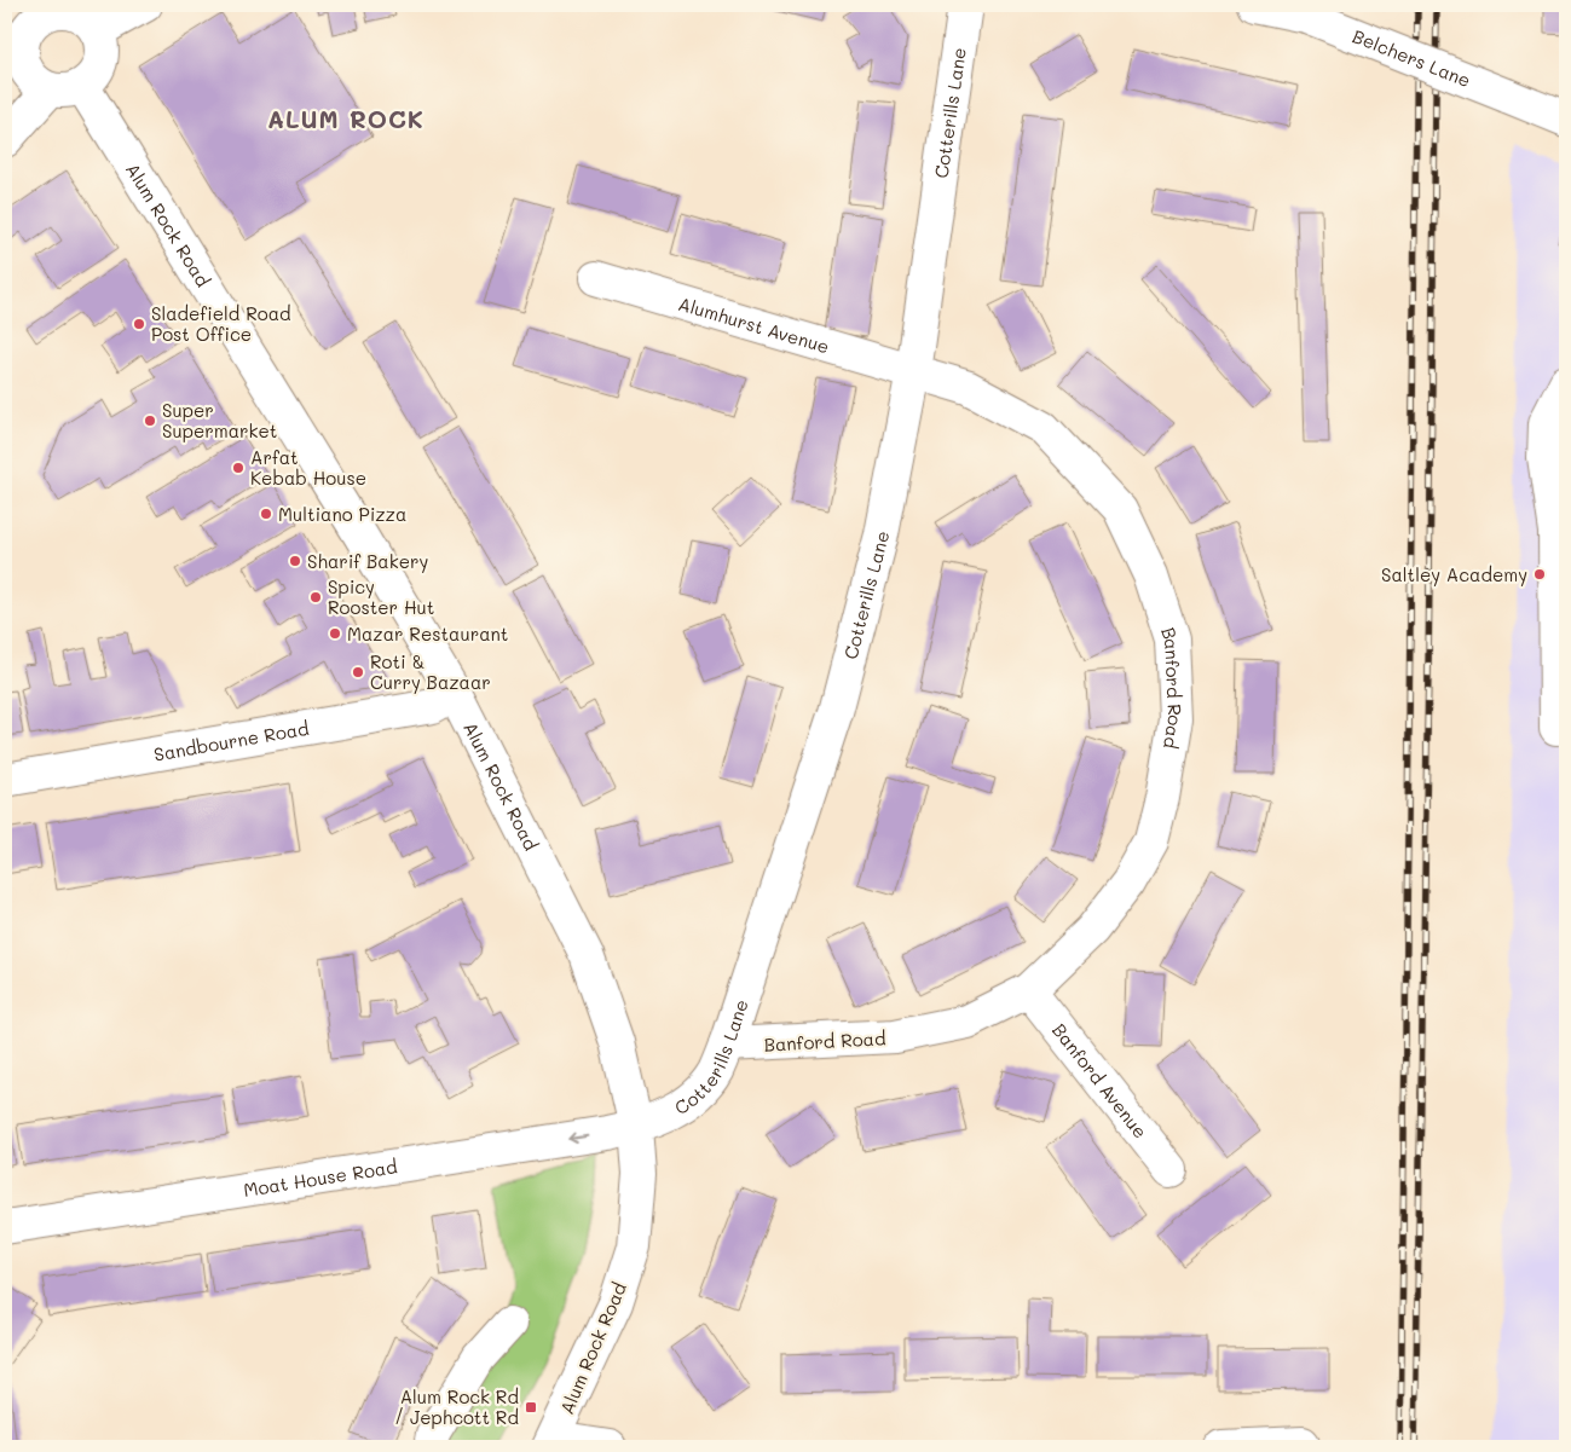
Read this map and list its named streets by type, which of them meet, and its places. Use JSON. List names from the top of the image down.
{
  "streets": {
    "street": [
      "Belchers Lane",
      "Cotterills Lane",
      "Alum Rock Road",
      "Alumhurst Avenue",
      "Banford Road",
      "Sandbourne Road",
      "Banford Avenue",
      "Moat House Road"
    ]
  },
  "crossings": [
    ["Cotterills Lane", "Alum Rock Road"],
    ["Cotterills Lane", "Alumhurst Avenue"],
    ["Cotterills Lane", "Banford Road"],
    ["Cotterills Lane", "Moat House Road"],
    ["Alum Rock Road", "Sandbourne Road"],
    ["Alum Rock Road", "Moat House Road"],
    ["Alumhurst Avenue", "Banford Road"],
    ["Banford Road", "Banford Avenue"]
  ],
  "one_way": ["Moat House Road"],
  "districts": ["ALUM ROCK"],
  "places": {
    "other": [
      "Sladefield Road Post Office",
      "Super Supermarket",
      "Arfat Kebab House",
      "Multiano Pizza",
      "Sharif Bakery",
      "Saltley Academy",
      "Spicy Rooster Hut",
      "Mazar Restaurant",
      "Roti & Curry Bazaar"
    ],
    "transit": ["Alum Rock Rd / Jephcott Rd"]
  }
}
